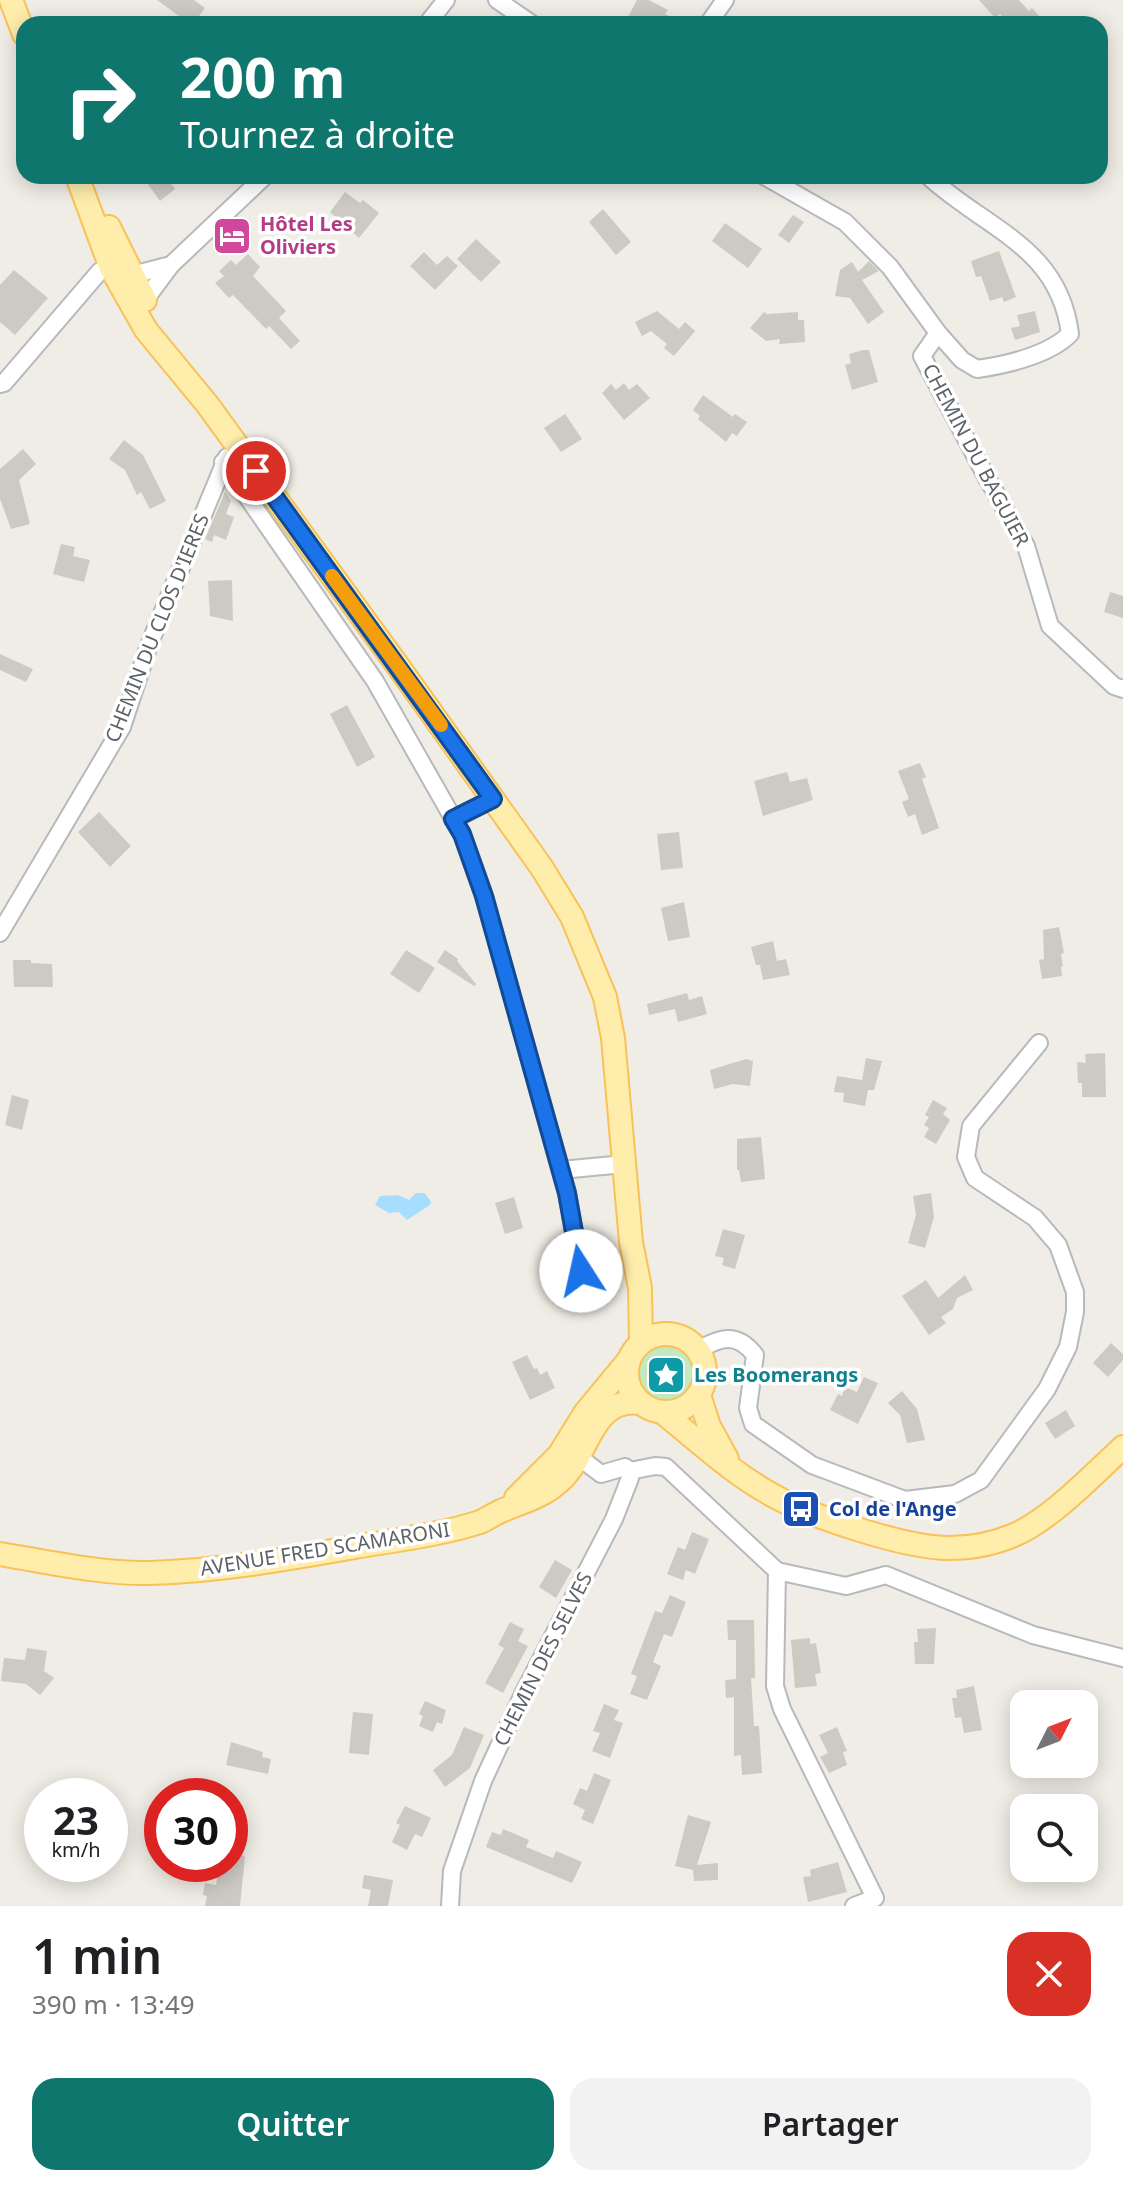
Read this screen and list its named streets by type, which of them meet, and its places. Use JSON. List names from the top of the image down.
{
  "streets": {
    "main road": ["AVENUE FRED SCAMARONI"],
    "street": ["CHEMIN DU BAGUIER", "CHEMIN DU CLOS D'IERES", "CHEMIN DES SELVES"]
  },
  "places": {
    "hotel": ["Hôtel Les Oliviers"],
    "place": ["Les Boomerangs"],
    "bus stop": ["Col de l'Ange"]
  },
  "north": "top right",
  "page": {
    "turn": ["200 m", "Tournez à droite"],
    "speed": "23 km/h",
    "limit": "30",
    "heading": ["1 min", "390 m · 13:49"],
    "buttons": ["Quitter", "Partager"]
  }
}
